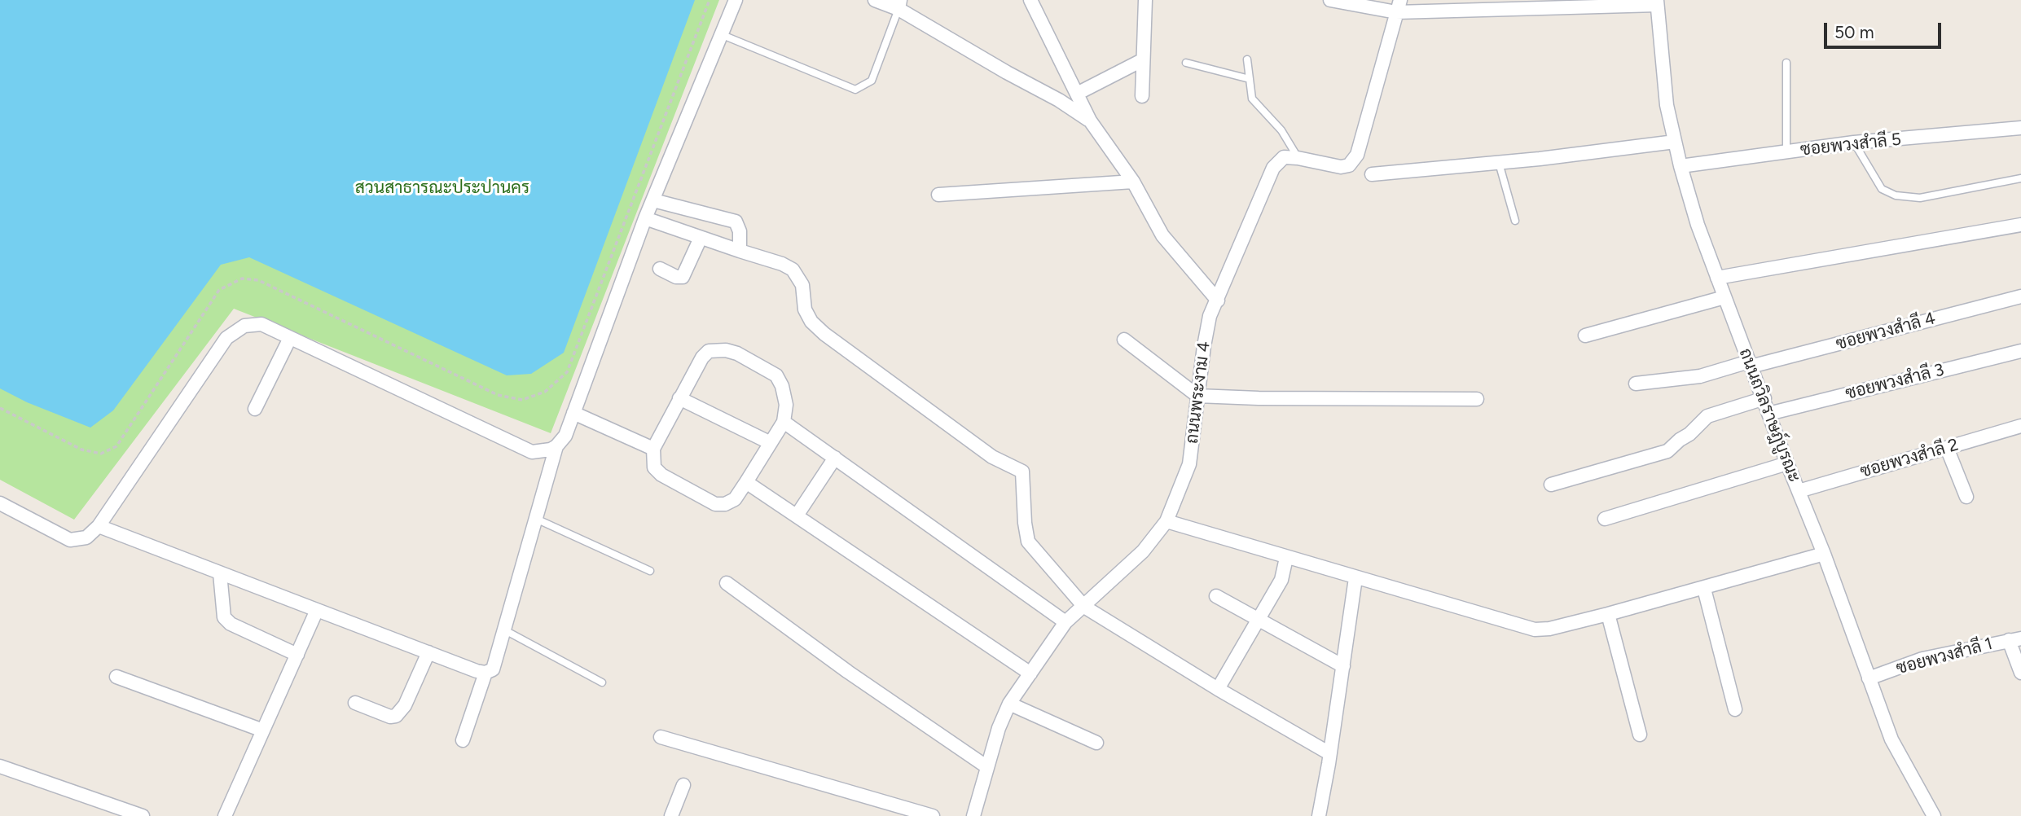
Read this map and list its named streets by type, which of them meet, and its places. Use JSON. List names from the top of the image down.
{
  "streets": {
    "street": [
      "ซอยพวงสำลี 5",
      "ซอยพวงสำลี 4",
      "ซอยพวงสำลี 3",
      "ถนนพระงาม 4",
      "ถนนถวิลราษฎ์บูรณะ",
      "ซอยพวงสำลี 2",
      "ซอยพวงสำลี 1"
    ]
  },
  "crossings": [
    ["ซอยพวงสำลี 5", "ถนนถวิลราษฎ์บูรณะ"],
    ["ซอยพวงสำลี 4", "ถนนถวิลราษฎ์บูรณะ"],
    ["ซอยพวงสำลี 3", "ถนนถวิลราษฎ์บูรณะ"],
    ["ถนนถวิลราษฎ์บูรณะ", "ซอยพวงสำลี 2"],
    ["ถนนถวิลราษฎ์บูรณะ", "ซอยพวงสำลี 1"]
  ],
  "parks": ["สวนสาธารณะประปานคร"],
  "scale_bar": "50 m"
}
